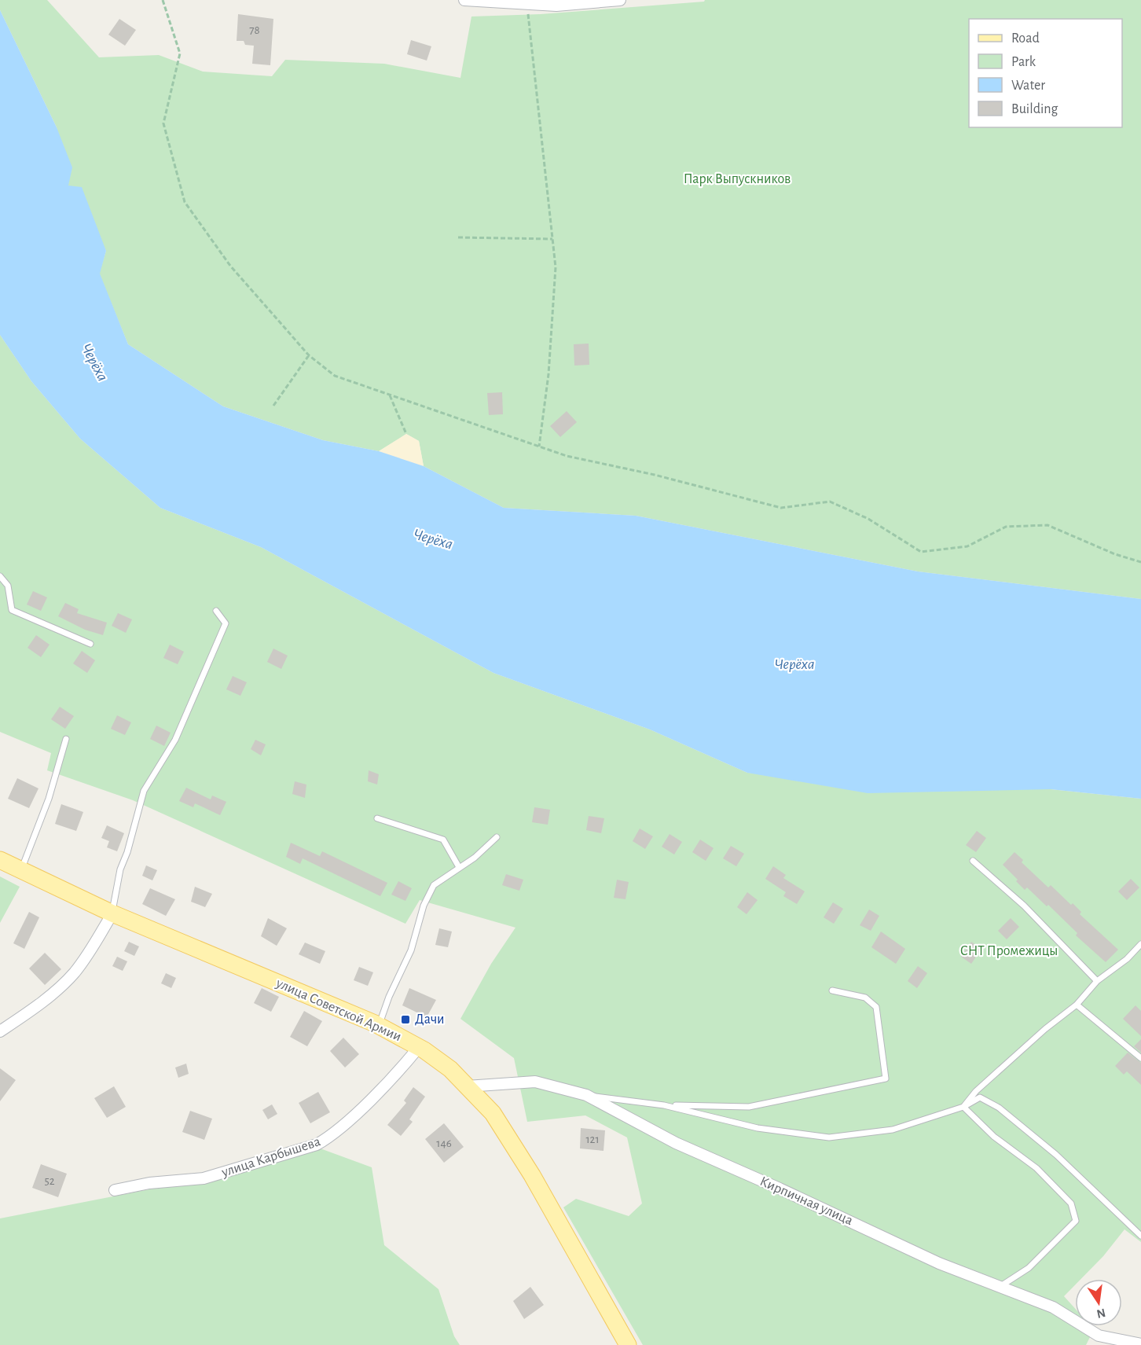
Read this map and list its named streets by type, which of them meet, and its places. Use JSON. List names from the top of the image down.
{
  "streets": {
    "main road": ["улица Советской Армии"],
    "street": ["улица Карбышева", "Кирпичная улица"]
  },
  "crossings": [
    ["улица Советской Армии", "улица Карбышева"],
    ["улица Советской Армии", "Кирпичная улица"]
  ],
  "water": ["Черёха"],
  "parks": ["Парк Выпускников", "СНТ Промежицы"],
  "places": {
    "transit": ["Дачи"]
  },
  "house_numbers": [
    "78",
    "121",
    "146",
    "52"
  ],
  "legend": [
    "Road",
    "Park",
    "Water",
    "Building"
  ],
  "north": "bottom"
}
